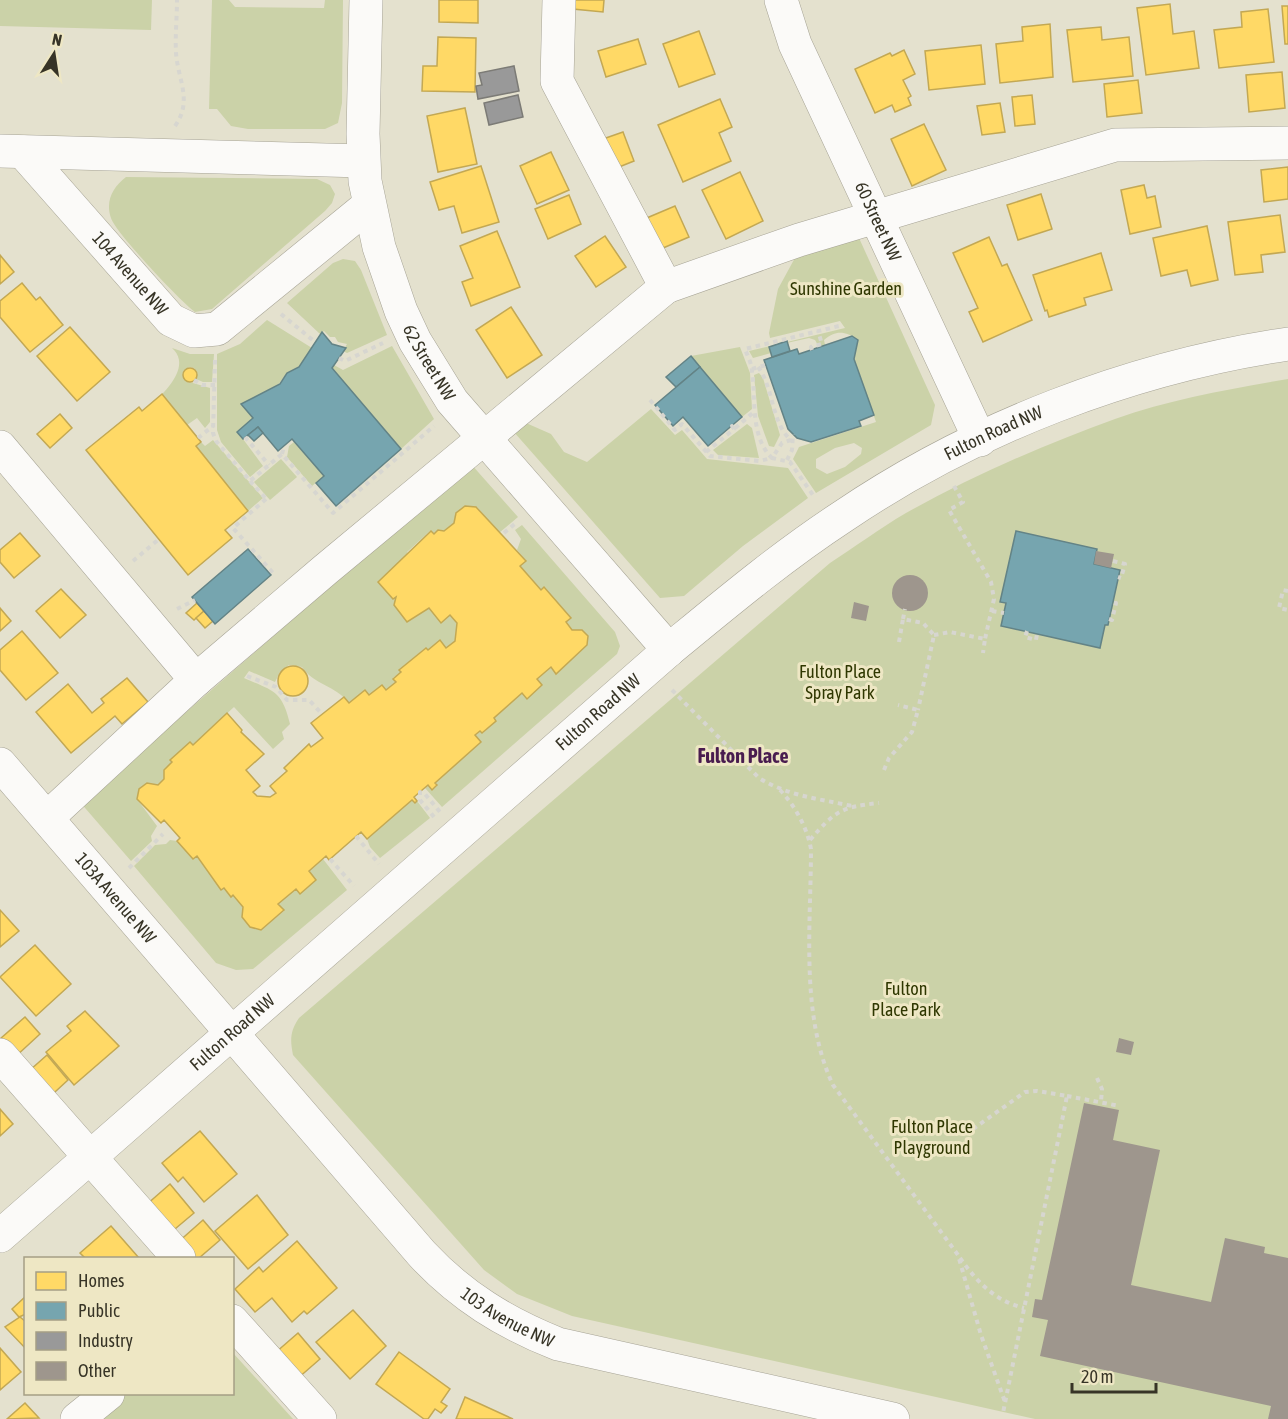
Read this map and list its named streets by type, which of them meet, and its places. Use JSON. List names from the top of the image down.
{
  "streets": {
    "street": [
      "60 Street NW",
      "104 Avenue NW",
      "62 Street NW",
      "Fulton Road NW",
      "103A Avenue NW",
      "103 Avenue NW"
    ]
  },
  "crossings": [
    ["60 Street NW", "Fulton Road NW"],
    ["104 Avenue NW", "62 Street NW"],
    ["62 Street NW", "Fulton Road NW"],
    ["Fulton Road NW", "103A Avenue NW"],
    ["Fulton Road NW", "103 Avenue NW"],
    ["103A Avenue NW", "103 Avenue NW"]
  ],
  "districts": ["Fulton Place"],
  "parks": [
    "Sunshine Garden",
    "Fulton Place Spray Park",
    "Fulton Place Park",
    "Fulton Place Playground"
  ],
  "legend": [
    "Homes",
    "Public",
    "Industry",
    "Other"
  ],
  "scale_bar": "20 m",
  "north": "top"
}
